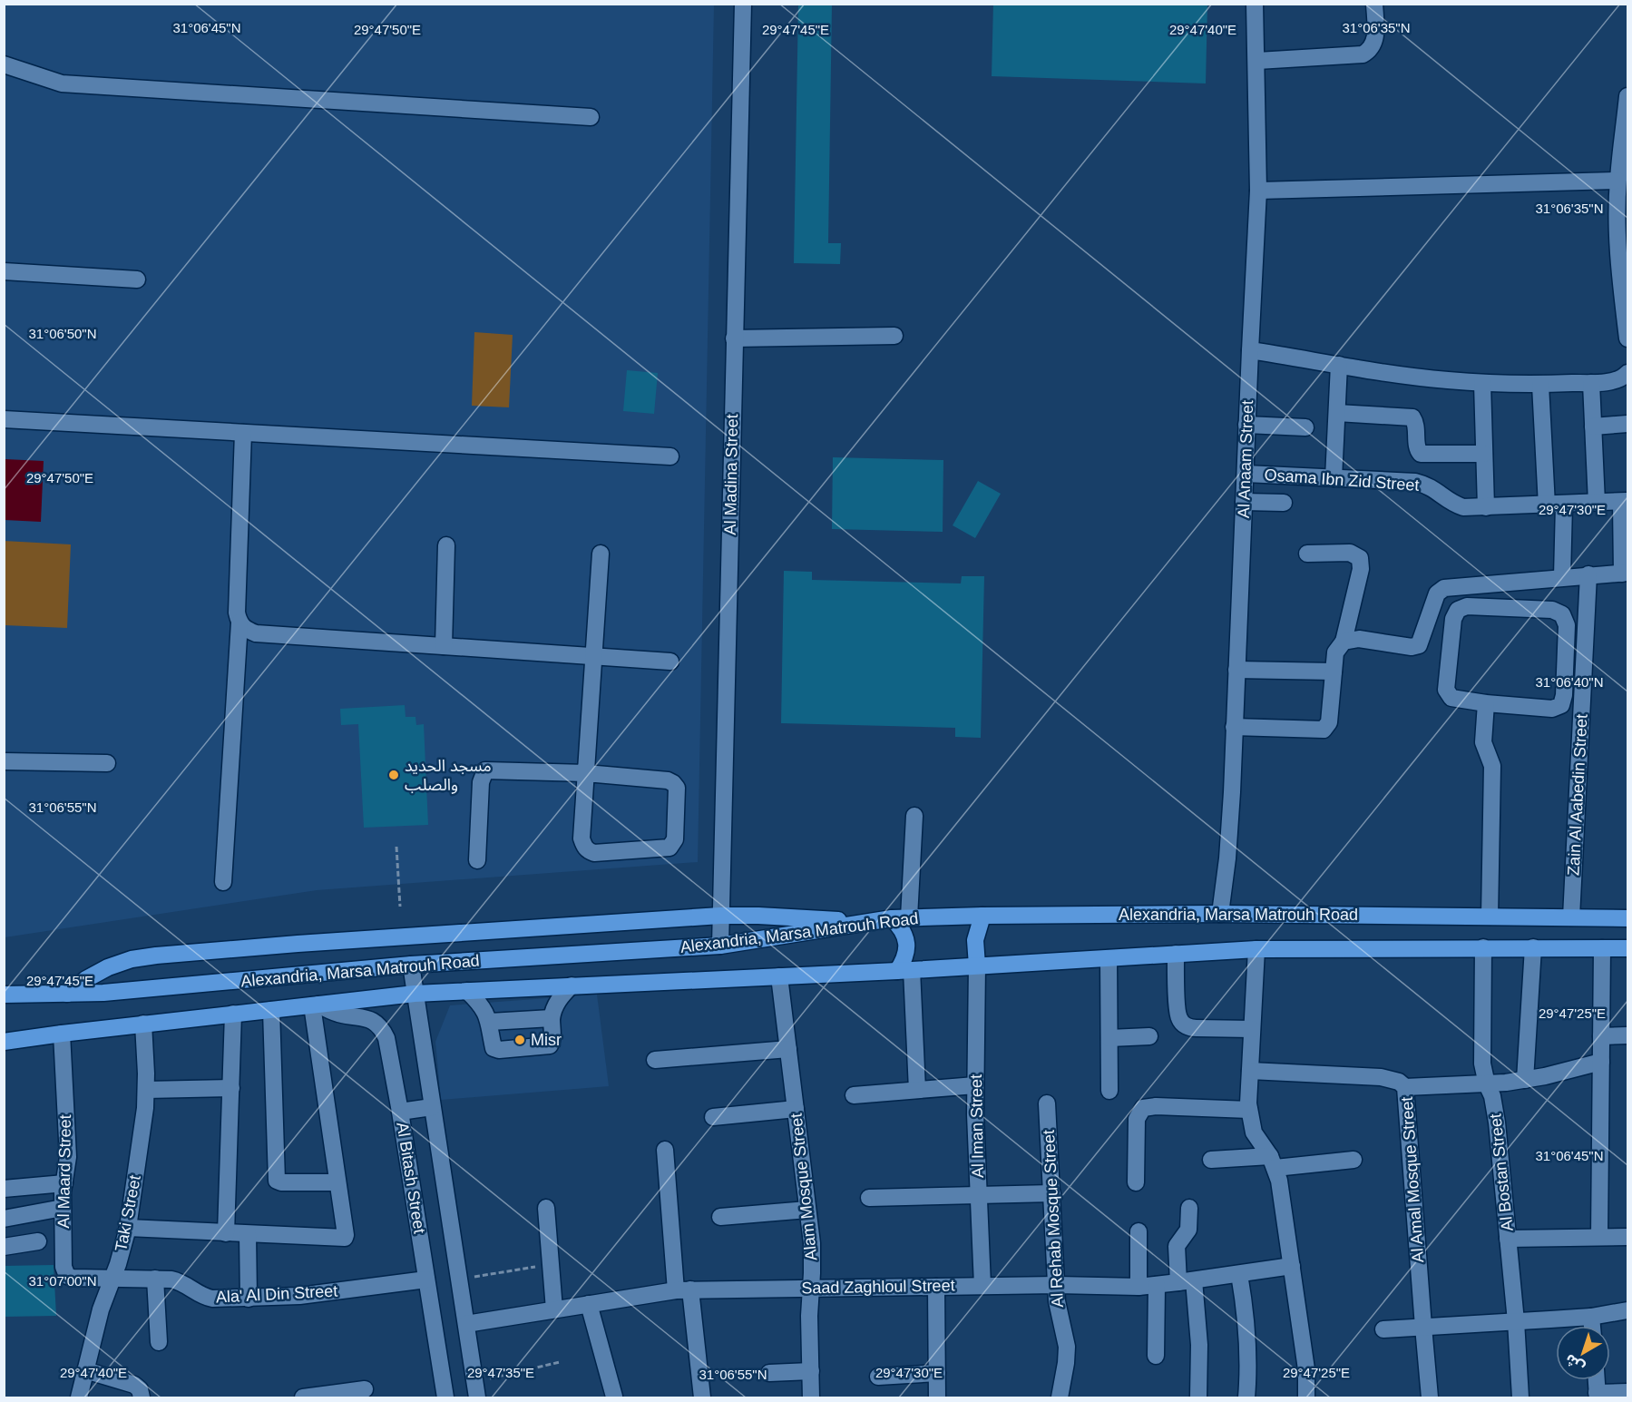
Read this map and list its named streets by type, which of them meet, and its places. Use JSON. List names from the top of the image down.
{
  "streets": {
    "main road": ["Alexandria, Marsa Matrouh Road"],
    "street": [
      "Al Anaam Street",
      "Al Madina Street",
      "Osama Ibn Zid Street",
      "Zain Al Aabedin Street",
      "Al Iman Street",
      "Al Maard Street",
      "Al Bostan Street",
      "Al Bitash Street",
      "Al Amal Mosque Street",
      "Alam Mosque Street",
      "Taki Street",
      "Al Rehab Mosque Street",
      "Saad Zaghloul Street",
      "Ala' Al Din Street"
    ]
  },
  "crossings": [
    ["Al Anaam Street", "Osama Ibn Zid Street"],
    ["Al Anaam Street", "Alexandria, Marsa Matrouh Road"],
    ["Al Madina Street", "Alexandria, Marsa Matrouh Road"],
    ["Zain Al Aabedin Street", "Alexandria, Marsa Matrouh Road"],
    ["Alexandria, Marsa Matrouh Road", "Al Iman Street"],
    ["Alexandria, Marsa Matrouh Road", "Al Maard Street"],
    ["Alexandria, Marsa Matrouh Road", "Al Bostan Street"],
    ["Alexandria, Marsa Matrouh Road", "Al Bitash Street"],
    ["Alexandria, Marsa Matrouh Road", "Alam Mosque Street"],
    ["Alexandria, Marsa Matrouh Road", "Taki Street"],
    ["Al Iman Street", "Saad Zaghloul Street"],
    ["Al Maard Street", "Ala' Al Din Street"],
    ["Al Bitash Street", "Saad Zaghloul Street"],
    ["Al Bitash Street", "Ala' Al Din Street"],
    ["Alam Mosque Street", "Saad Zaghloul Street"],
    ["Taki Street", "Ala' Al Din Street"],
    ["Al Rehab Mosque Street", "Saad Zaghloul Street"]
  ],
  "places": ["مسجد الحديد والصلب", "Misr"],
  "north": "bottom left",
  "coordinates": [
    "31°06'45\"N",
    "31°06'35\"N",
    "29°47'50\"E",
    "29°47'45\"E",
    "29°47'40\"E",
    "31°06'50\"N",
    "29°47'30\"E",
    "31°06'40\"N",
    "31°06'55\"N",
    "29°47'25\"E",
    "31°07'00\"N",
    "29°47'35\"E"
  ]
}
